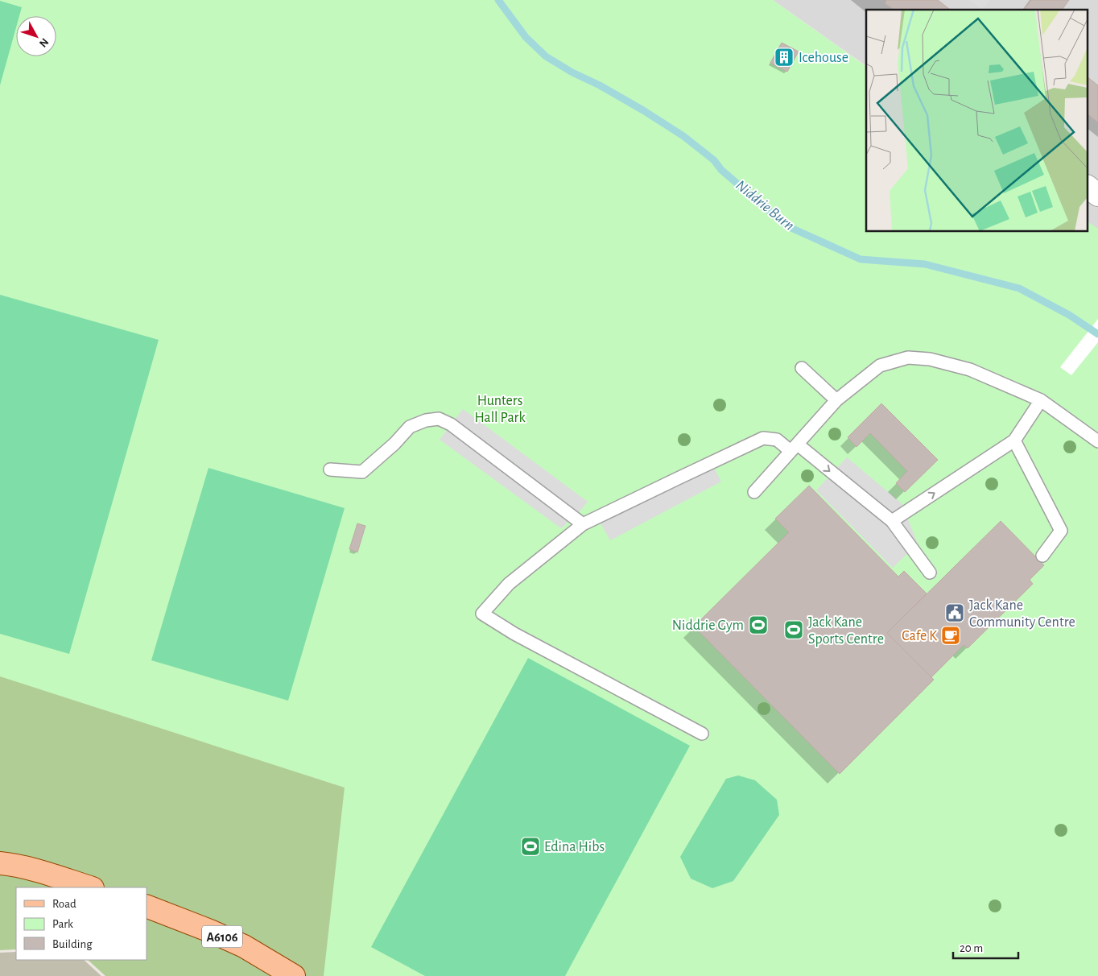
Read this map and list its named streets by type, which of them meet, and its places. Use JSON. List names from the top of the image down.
{
  "streets": {
    "main road": ["A6106"]
  },
  "water": ["Niddrie Burn"],
  "parks": ["Hunters Hall Park"],
  "places": {
    "building": ["Icehouse"],
    "public building": ["Jack Kane Community Centre"],
    "sports": ["Niddrie Gym", "Jack Kane Sports Centre", "Edina Hibs"],
    "cafe": ["Cafe K"]
  },
  "legend": ["Road", "Park", "Building"],
  "scale_bar": "20 m",
  "north": "bottom right"
}
